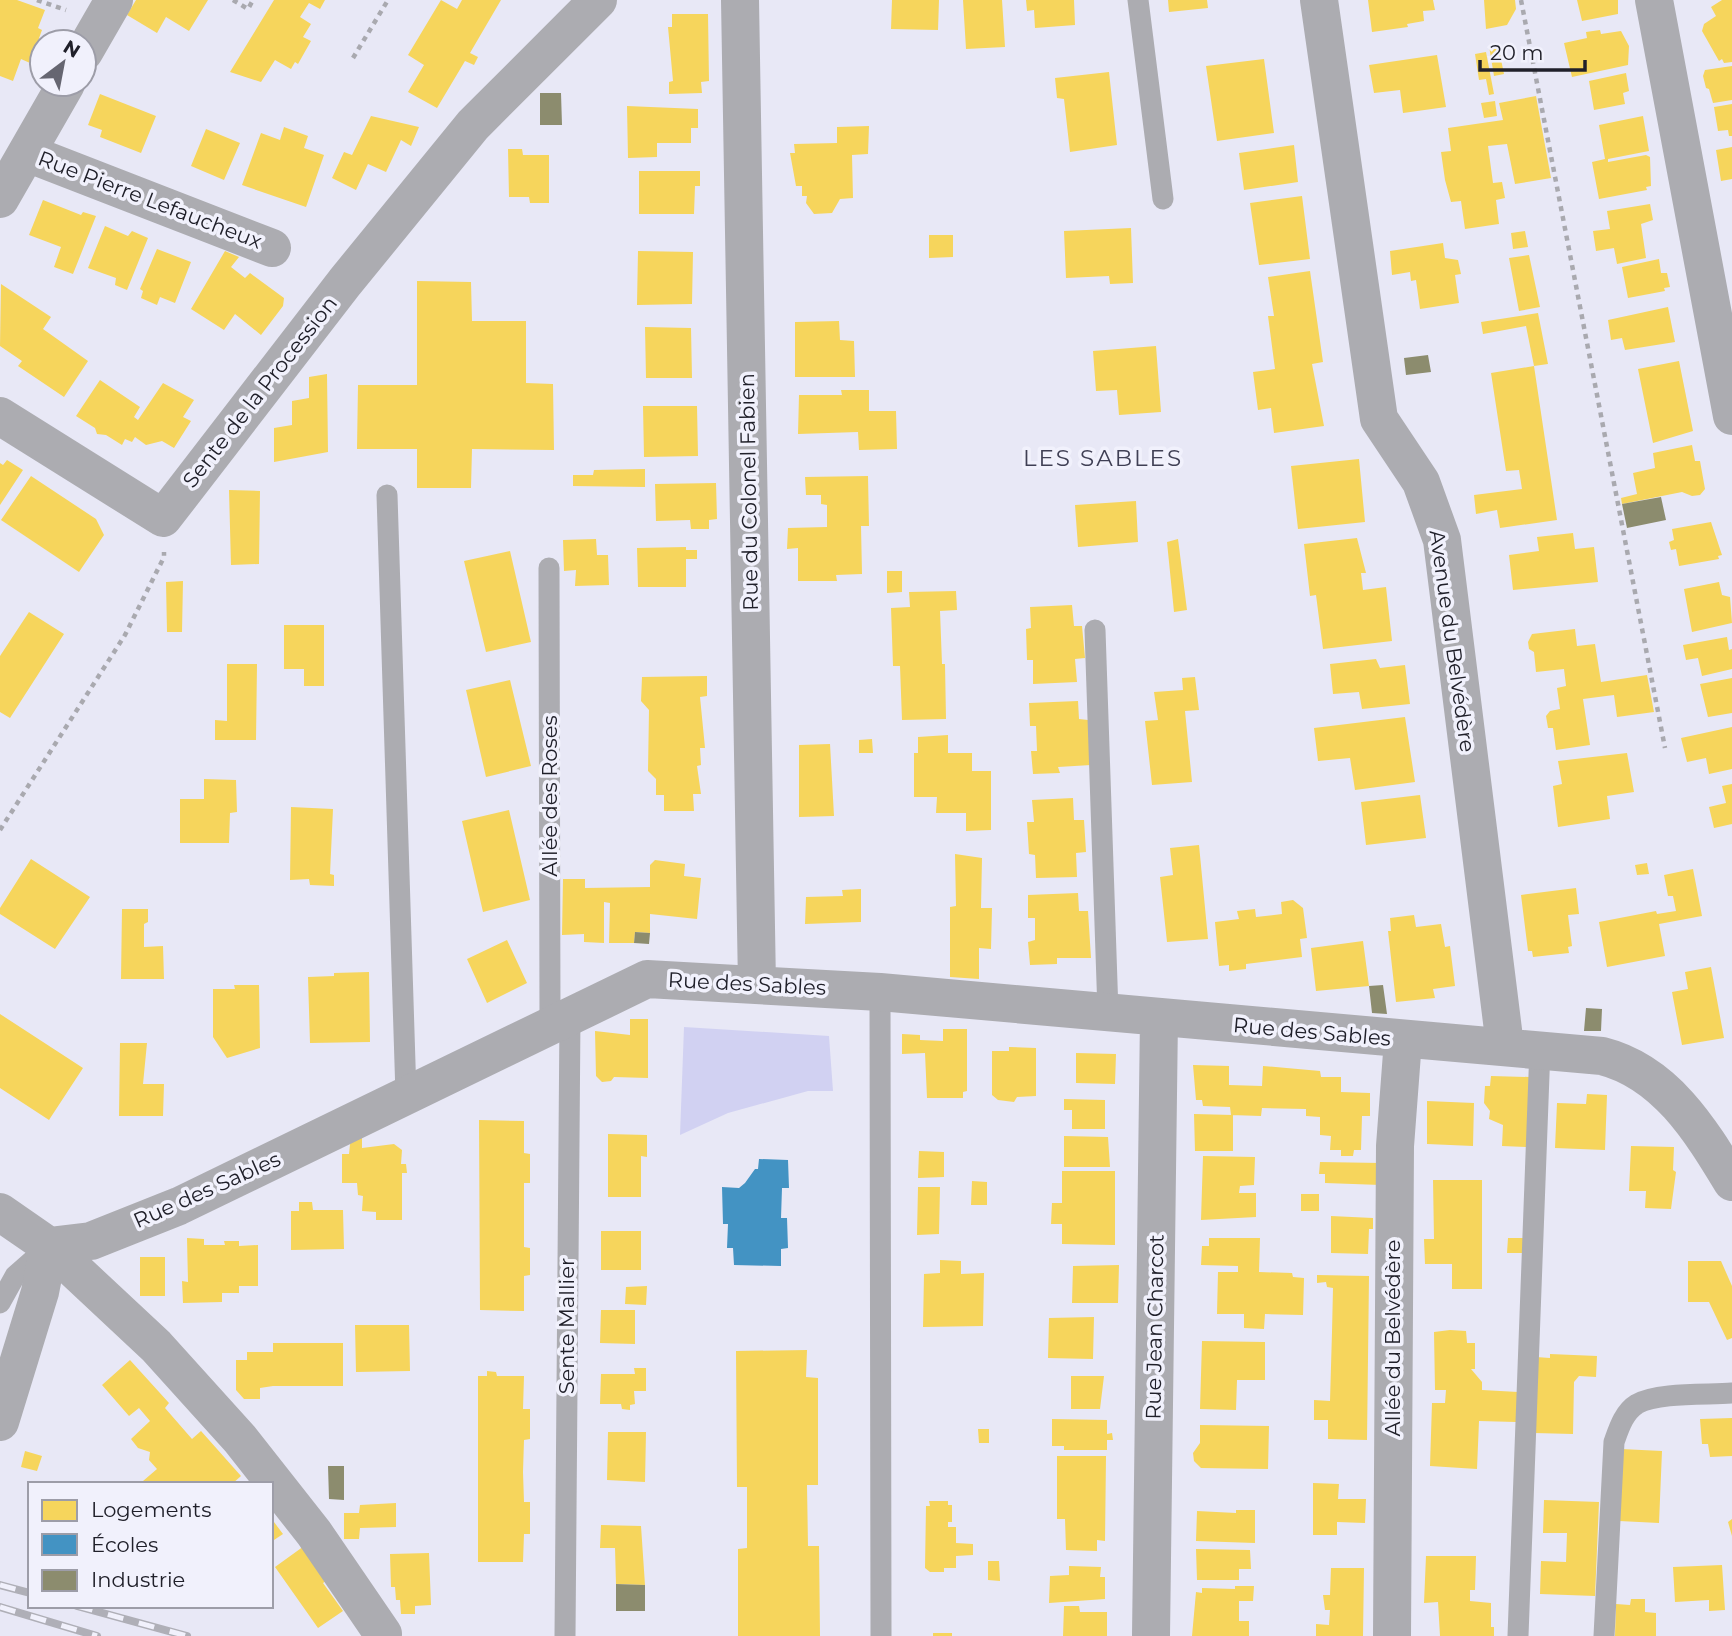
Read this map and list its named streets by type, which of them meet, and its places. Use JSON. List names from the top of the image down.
{
  "streets": {
    "street": [
      "Rue Pierre Lefaucheux",
      "Sente de la Procession",
      "Rue du Colonel Fabien",
      "Avenue du Belvédère",
      "Rue des Sables",
      "Rue Jean Charcot",
      "Allée du Belvédère"
    ],
    "lane": ["Allée des Roses", "Sente Mallier"]
  },
  "crossings": [
    ["Rue du Colonel Fabien", "Rue des Sables"],
    ["Avenue du Belvédère", "Rue des Sables"],
    ["Allée des Roses", "Rue des Sables"],
    ["Allée des Roses", "Sente Mallier"],
    ["Rue des Sables", "Sente Mallier"],
    ["Rue des Sables", "Rue Jean Charcot"],
    ["Rue des Sables", "Allée du Belvédère"]
  ],
  "districts": ["LES SABLES"],
  "legend": ["Logements", "Écoles", "Industrie"],
  "scale_bar": "20 m",
  "north": "top right"
}
